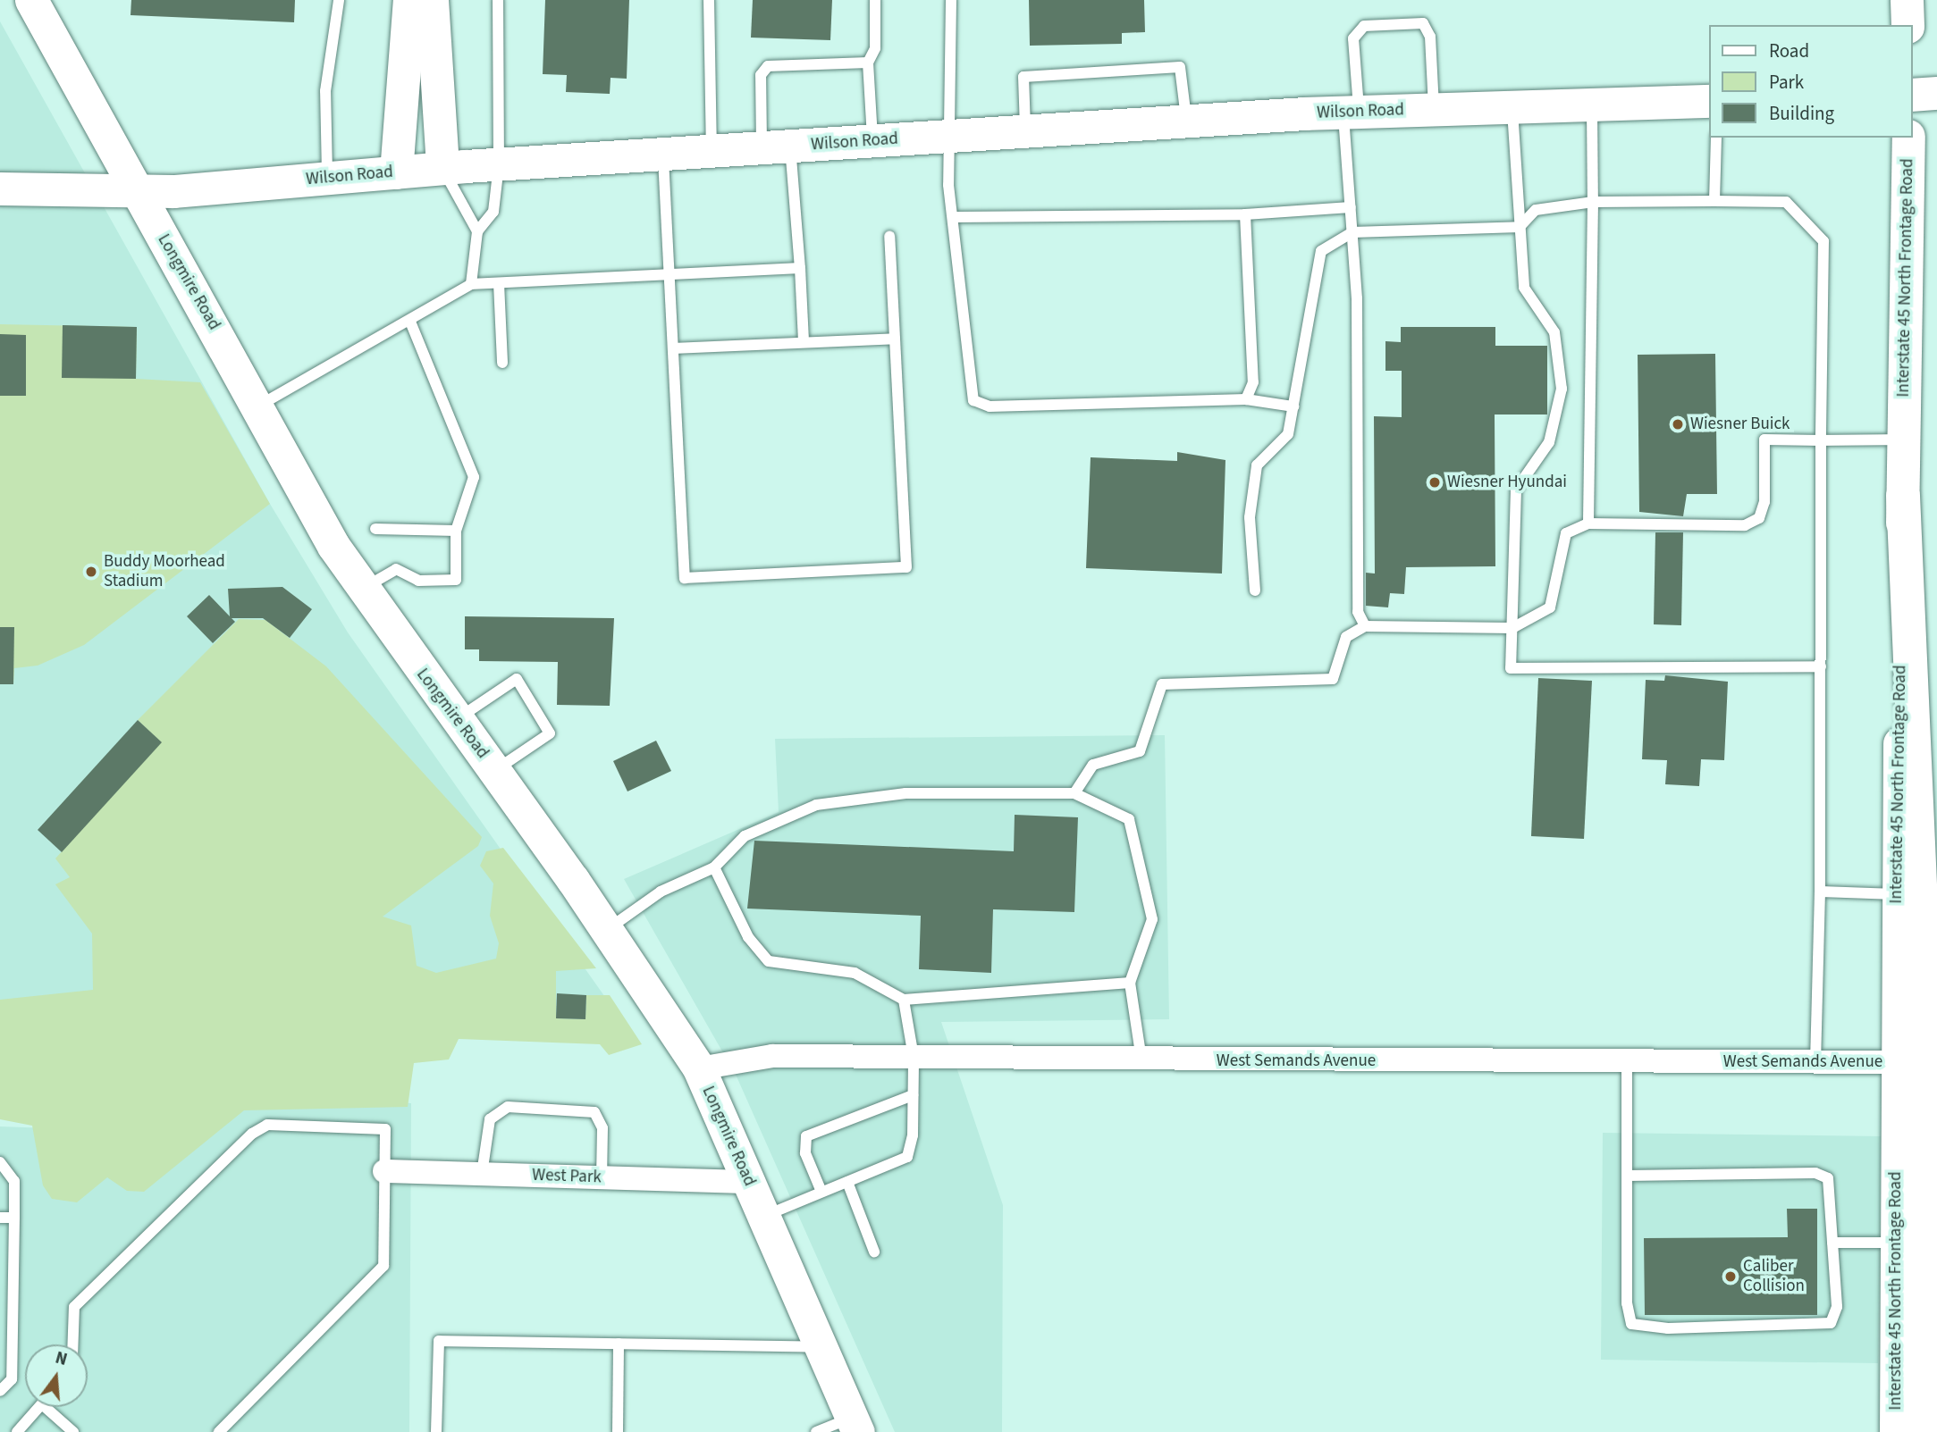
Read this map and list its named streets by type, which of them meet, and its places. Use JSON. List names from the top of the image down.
{
  "streets": {
    "main road": ["Wilson Road", "Interstate 45 North Frontage Road", "Longmire Road"],
    "street": ["West Semands Avenue", "West Park"]
  },
  "crossings": [
    ["Wilson Road", "Longmire Road"],
    ["Interstate 45 North Frontage Road", "West Semands Avenue"],
    ["Longmire Road", "West Semands Avenue"],
    ["Longmire Road", "West Park"]
  ],
  "places": [
    "Wiesner Buick",
    "Wiesner Hyundai",
    "Buddy Moorhead Stadium",
    "Caliber Collision"
  ],
  "legend": ["Road", "Park", "Building"],
  "north": "top"
}
